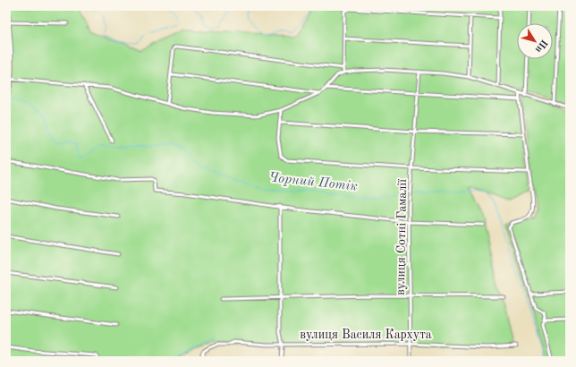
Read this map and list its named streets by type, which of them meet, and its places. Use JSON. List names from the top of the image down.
{
  "streets": {
    "street": ["вулиця Сотні Гамалії", "вулиця Василя Кархута"]
  },
  "crossings": [
    ["вулиця Сотні Гамалії", "вулиця Василя Кархута"]
  ],
  "water": ["Чорний Потік"],
  "north": "bottom right"
}
